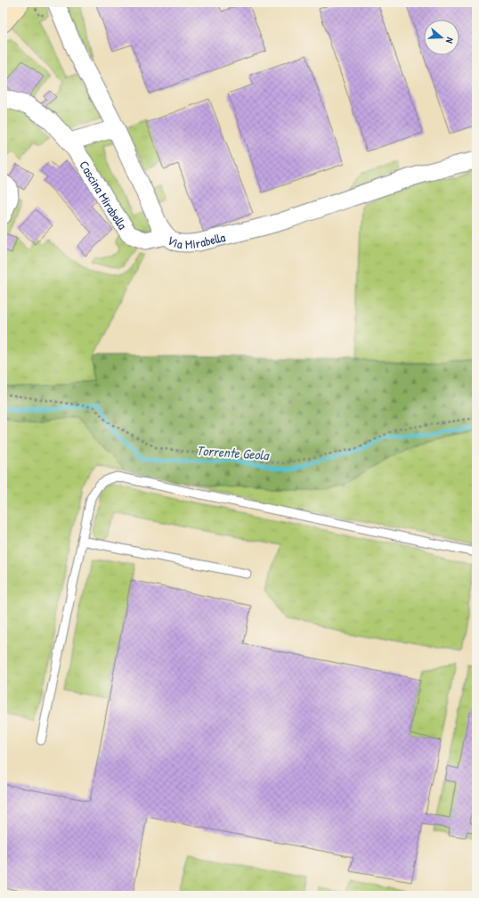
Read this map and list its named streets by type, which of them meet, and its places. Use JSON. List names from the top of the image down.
{
  "streets": {
    "street": ["Cascina Mirabella", "Via Mirabella"]
  },
  "crossings": [
    ["Cascina Mirabella", "Via Mirabella"]
  ],
  "water": ["Torrente Geola"],
  "north": "right"
}
